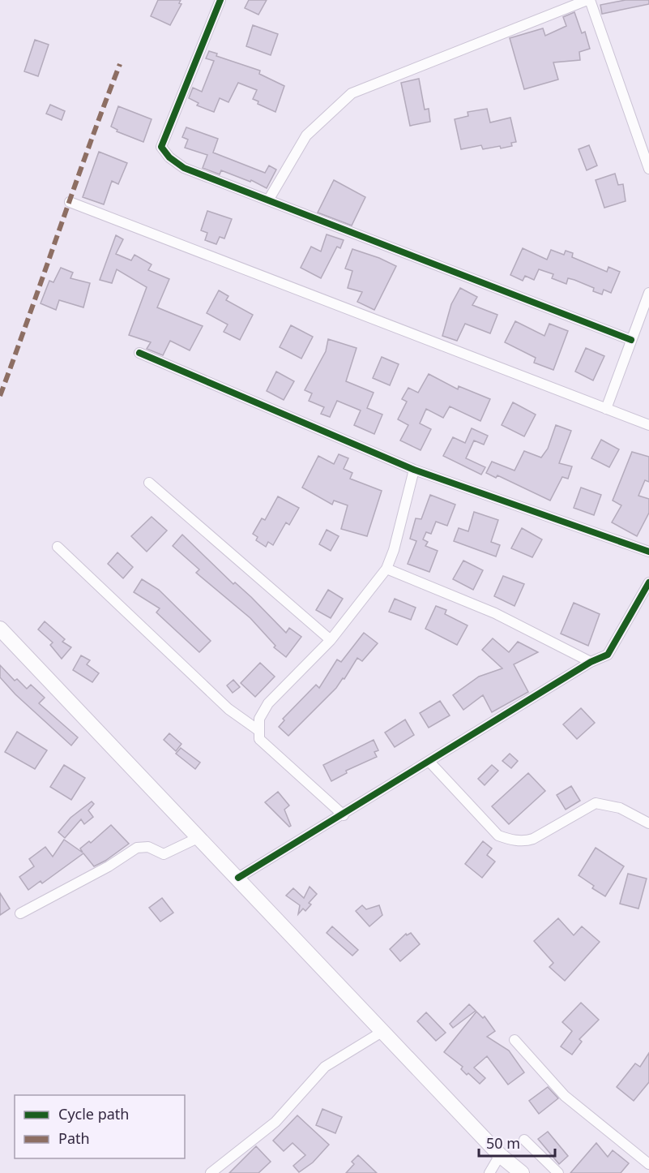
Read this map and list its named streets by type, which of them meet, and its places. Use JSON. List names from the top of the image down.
{
  "legend": ["Cycle path", "Path"],
  "scale_bar": "50 m"
}
